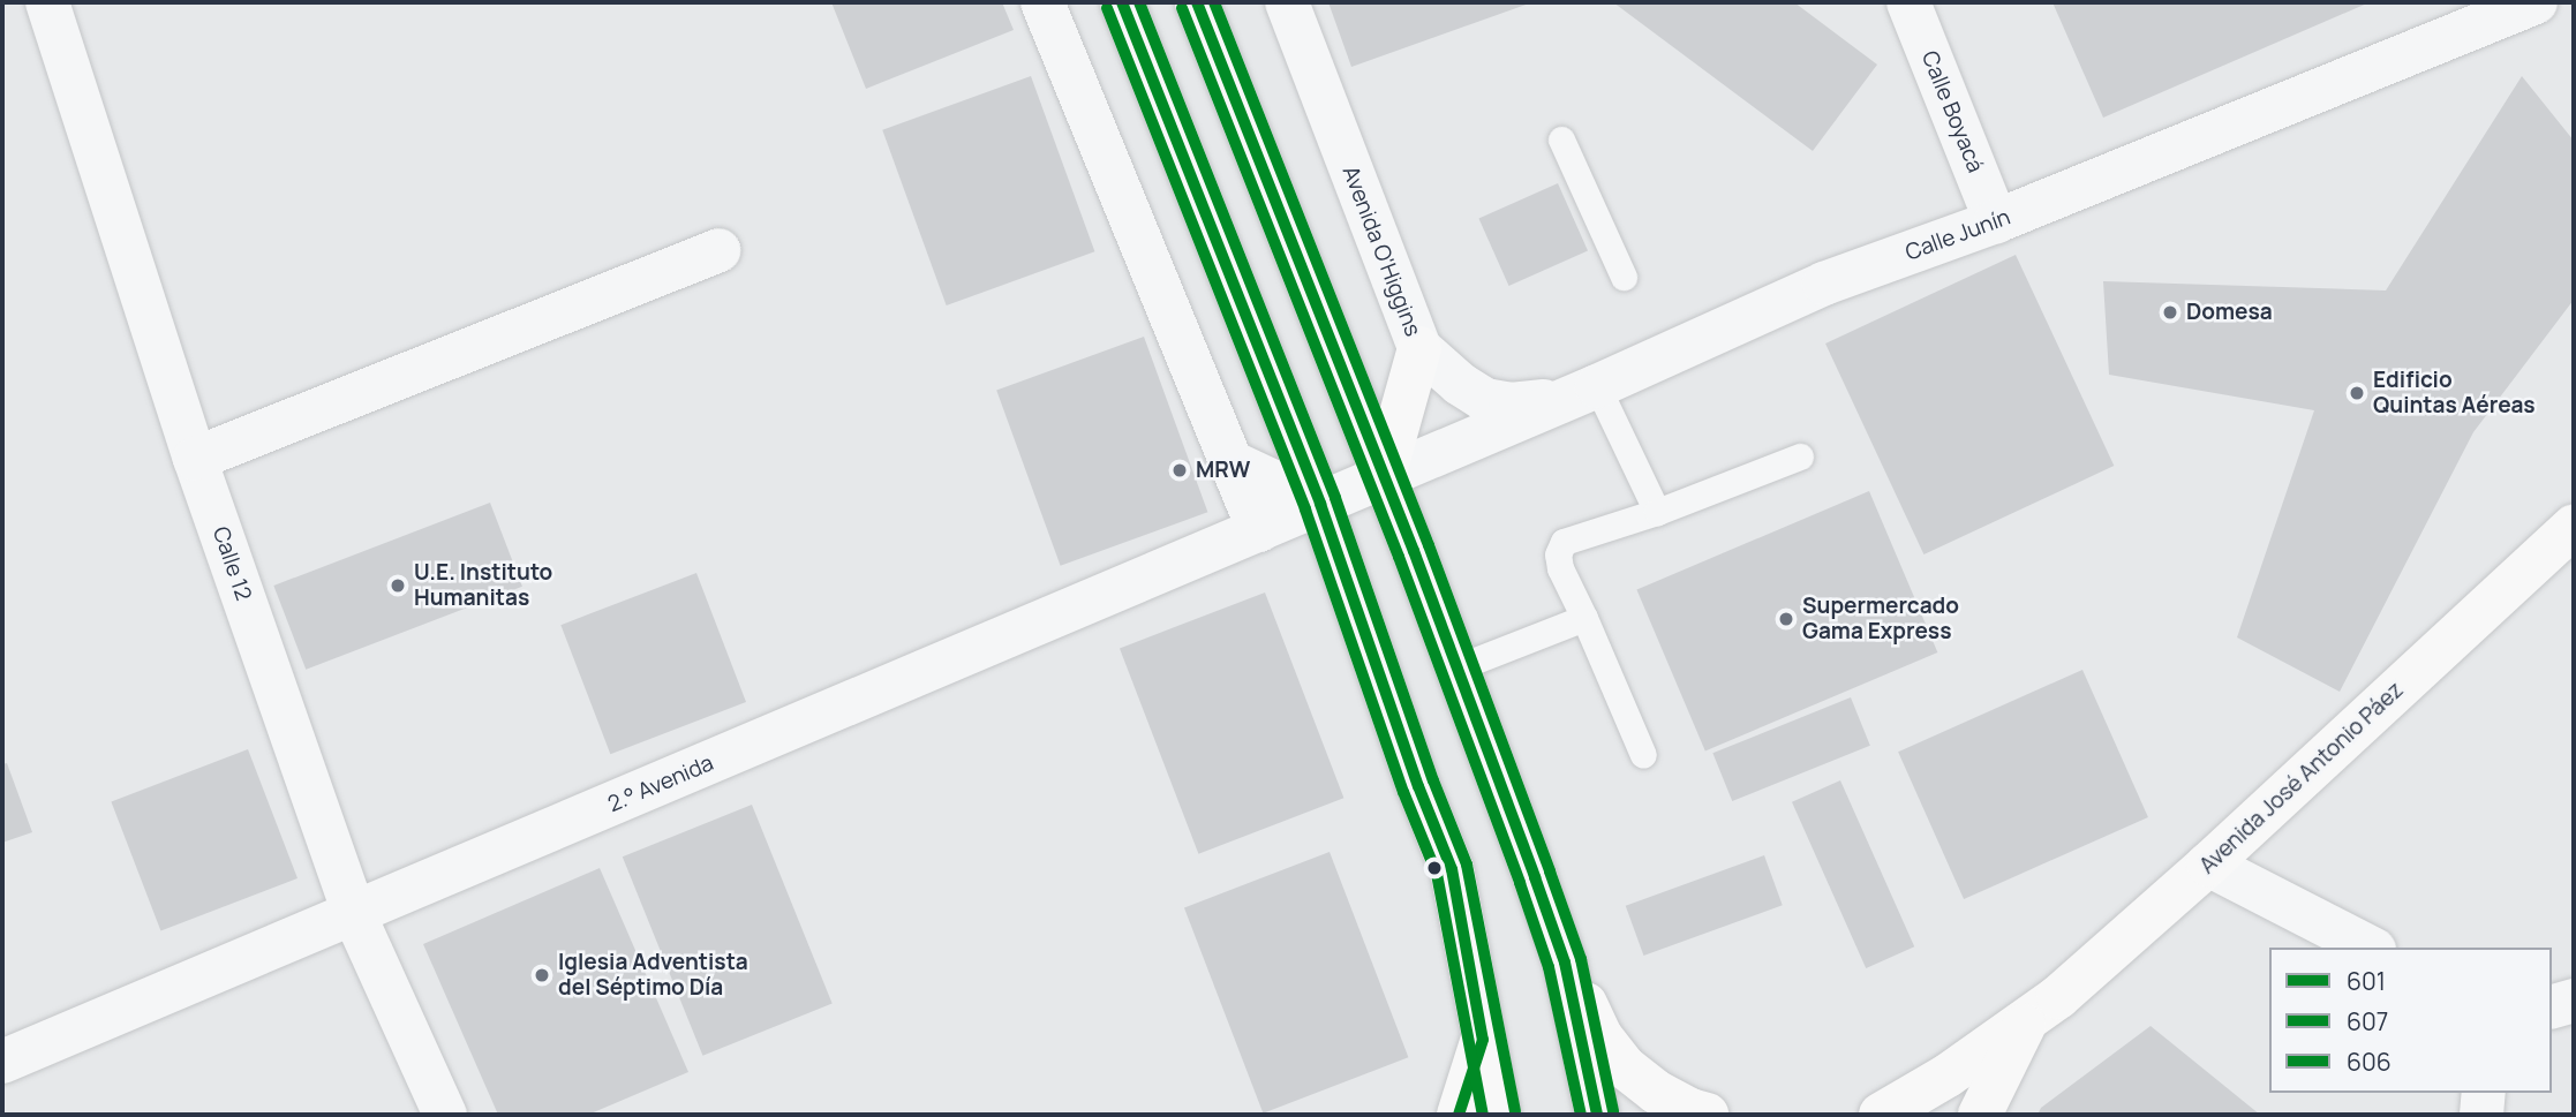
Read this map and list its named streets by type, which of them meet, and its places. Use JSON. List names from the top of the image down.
{
  "streets": {
    "main road": ["Avenida José Antonio Páez"],
    "street": [
      "Calle Boyacá",
      "Calle Junín",
      "Avenida O'Higgins",
      "Calle 12",
      "2.° Avenida"
    ]
  },
  "crossings": [
    ["Calle Boyacá", "Calle Junín"],
    ["Calle Junín", "Avenida O'Higgins"],
    ["Calle Junín", "2.° Avenida"],
    ["Calle 12", "2.° Avenida"]
  ],
  "places": [
    "Domesa",
    "Edificio Quintas Aéreas",
    "MRW",
    "U.E. Instituto Humanitas",
    "Supermercado Gama Express",
    "Iglesia Adventista del Séptimo Día"
  ],
  "lines": ["transit line 601", "transit line 606", "transit line 607"],
  "legend": ["601", "607", "606"]
}
